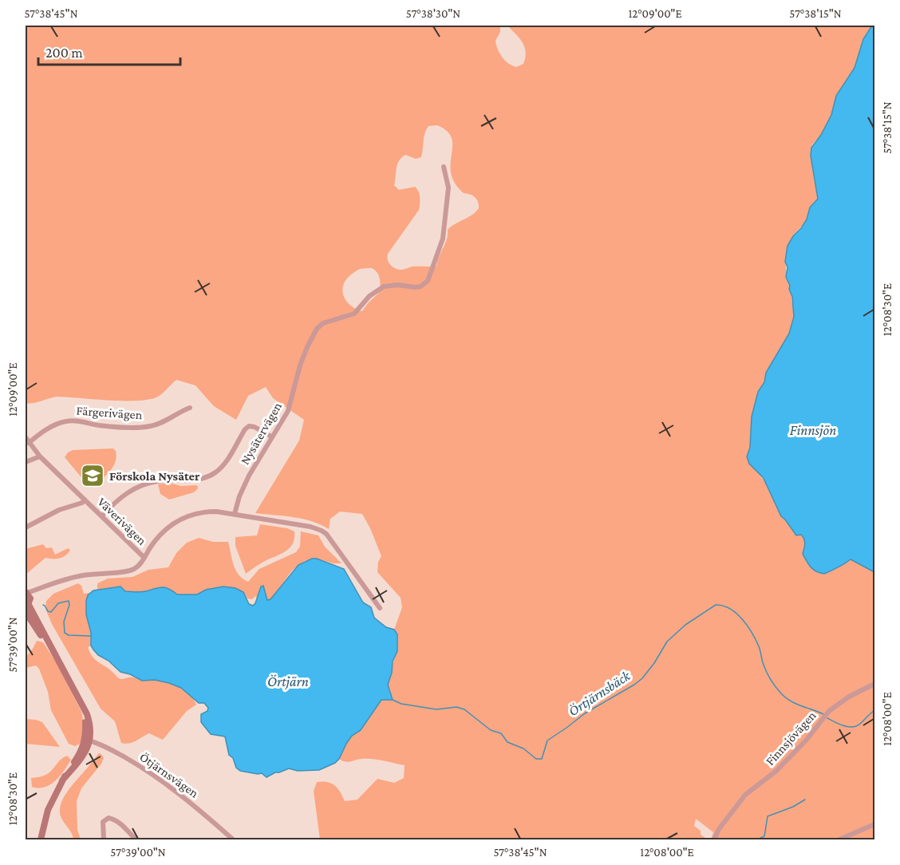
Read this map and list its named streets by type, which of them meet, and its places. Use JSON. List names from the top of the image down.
{
  "streets": {
    "street": [
      "Färgerivägen",
      "Nysätervägen",
      "Väverivägen",
      "Finnsjövägen",
      "Ötjärnsvägen"
    ]
  },
  "crossings": [
    ["Färgerivägen", "Väverivägen"]
  ],
  "water": ["Finnsjön", "Örtjärn", "Örtjärnsbäck"],
  "places": {
    "school or university": ["Förskola Nysäter"]
  },
  "scale_bar": "200 m",
  "coordinates": [
    "57°38'45\"N",
    "57°38'30\"N",
    "12°09'00\"E",
    "57°38'15\"N",
    "12°08'30\"E",
    "57°39'00\"N",
    "12°08'00\"E"
  ]
}
